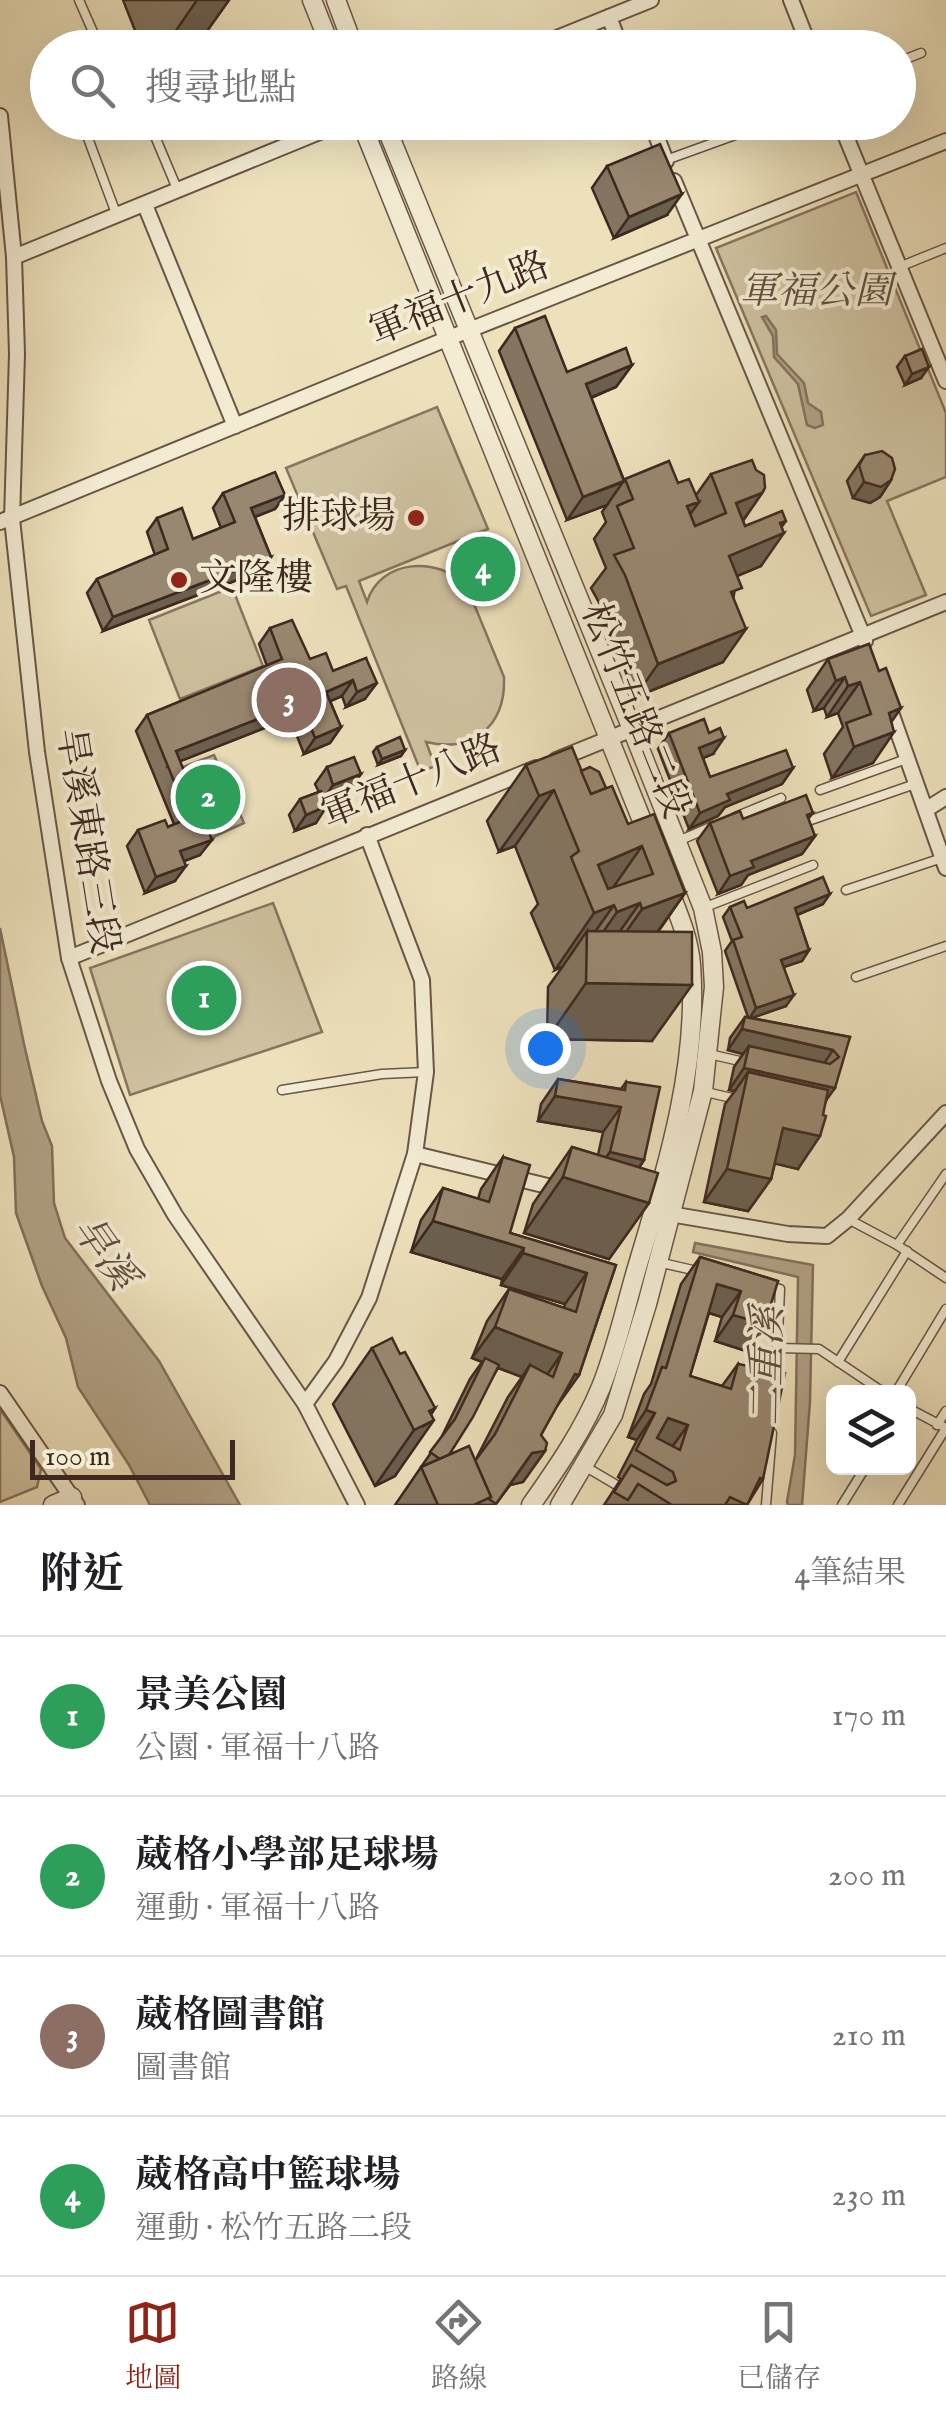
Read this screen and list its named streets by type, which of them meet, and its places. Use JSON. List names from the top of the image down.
{
  "streets": {
    "street": [
      "軍福十九路",
      "松竹五路二段",
      "軍福十八路",
      "旱溪東路三段"
    ]
  },
  "crossings": [
    ["軍福十九路", "松竹五路二段"],
    ["軍福十九路", "旱溪東路三段"],
    ["松竹五路二段", "軍福十八路"],
    ["軍福十八路", "旱溪東路三段"]
  ],
  "water": ["旱溪", "二重溪"],
  "parks": ["軍福公園"],
  "places": ["排球場", "文隆樓"],
  "scale_bar": "100 m",
  "page": {
    "search": "搜尋地點",
    "pins": [
      "4",
      "3",
      "2",
      "1"
    ],
    "scale": "100 m",
    "heading": ["附近", "4筆結果"],
    "list": [
      {
        "mark": "1",
        "name": "景美公園",
        "note": "公園 · 軍福十八路",
        "value": "170 m"
      },
      {
        "mark": "2",
        "name": "葳格小學部足球場",
        "note": "運動 · 軍福十八路",
        "value": "200 m"
      },
      {
        "mark": "3",
        "name": "葳格圖書館",
        "note": "圖書館",
        "value": "210 m"
      },
      {
        "mark": "4",
        "name": "葳格高中籃球場",
        "note": "運動 · 松竹五路二段",
        "value": "230 m"
      }
    ],
    "nav": ["地圖", "路線", "已儲存"]
  }
}
